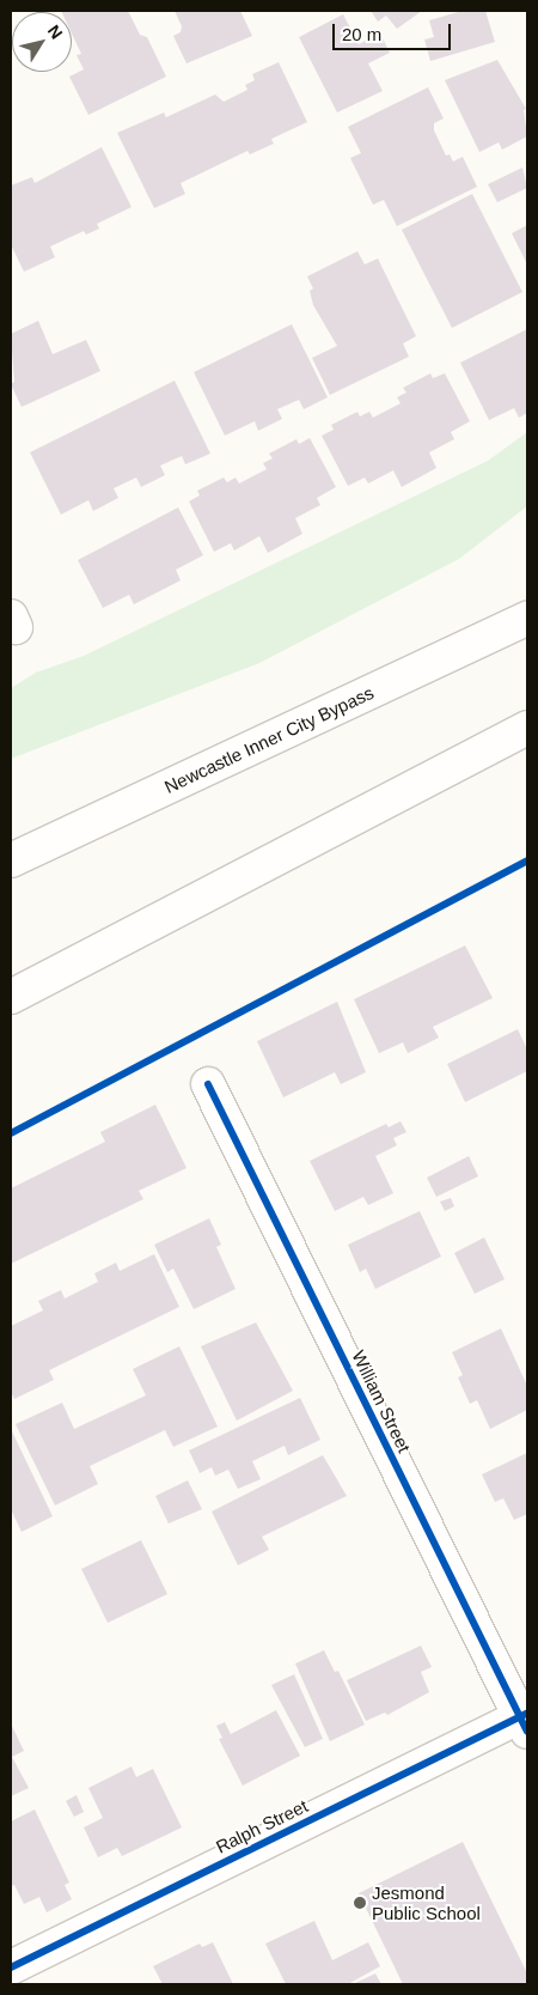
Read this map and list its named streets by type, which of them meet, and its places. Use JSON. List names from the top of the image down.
{
  "streets": {
    "main road": ["Newcastle Inner City Bypass", "William Street", "Ralph Street"]
  },
  "crossings": [
    ["William Street", "Ralph Street"]
  ],
  "places": ["Jesmond Public School"],
  "scale_bar": "20 m",
  "north": "top right"
}
